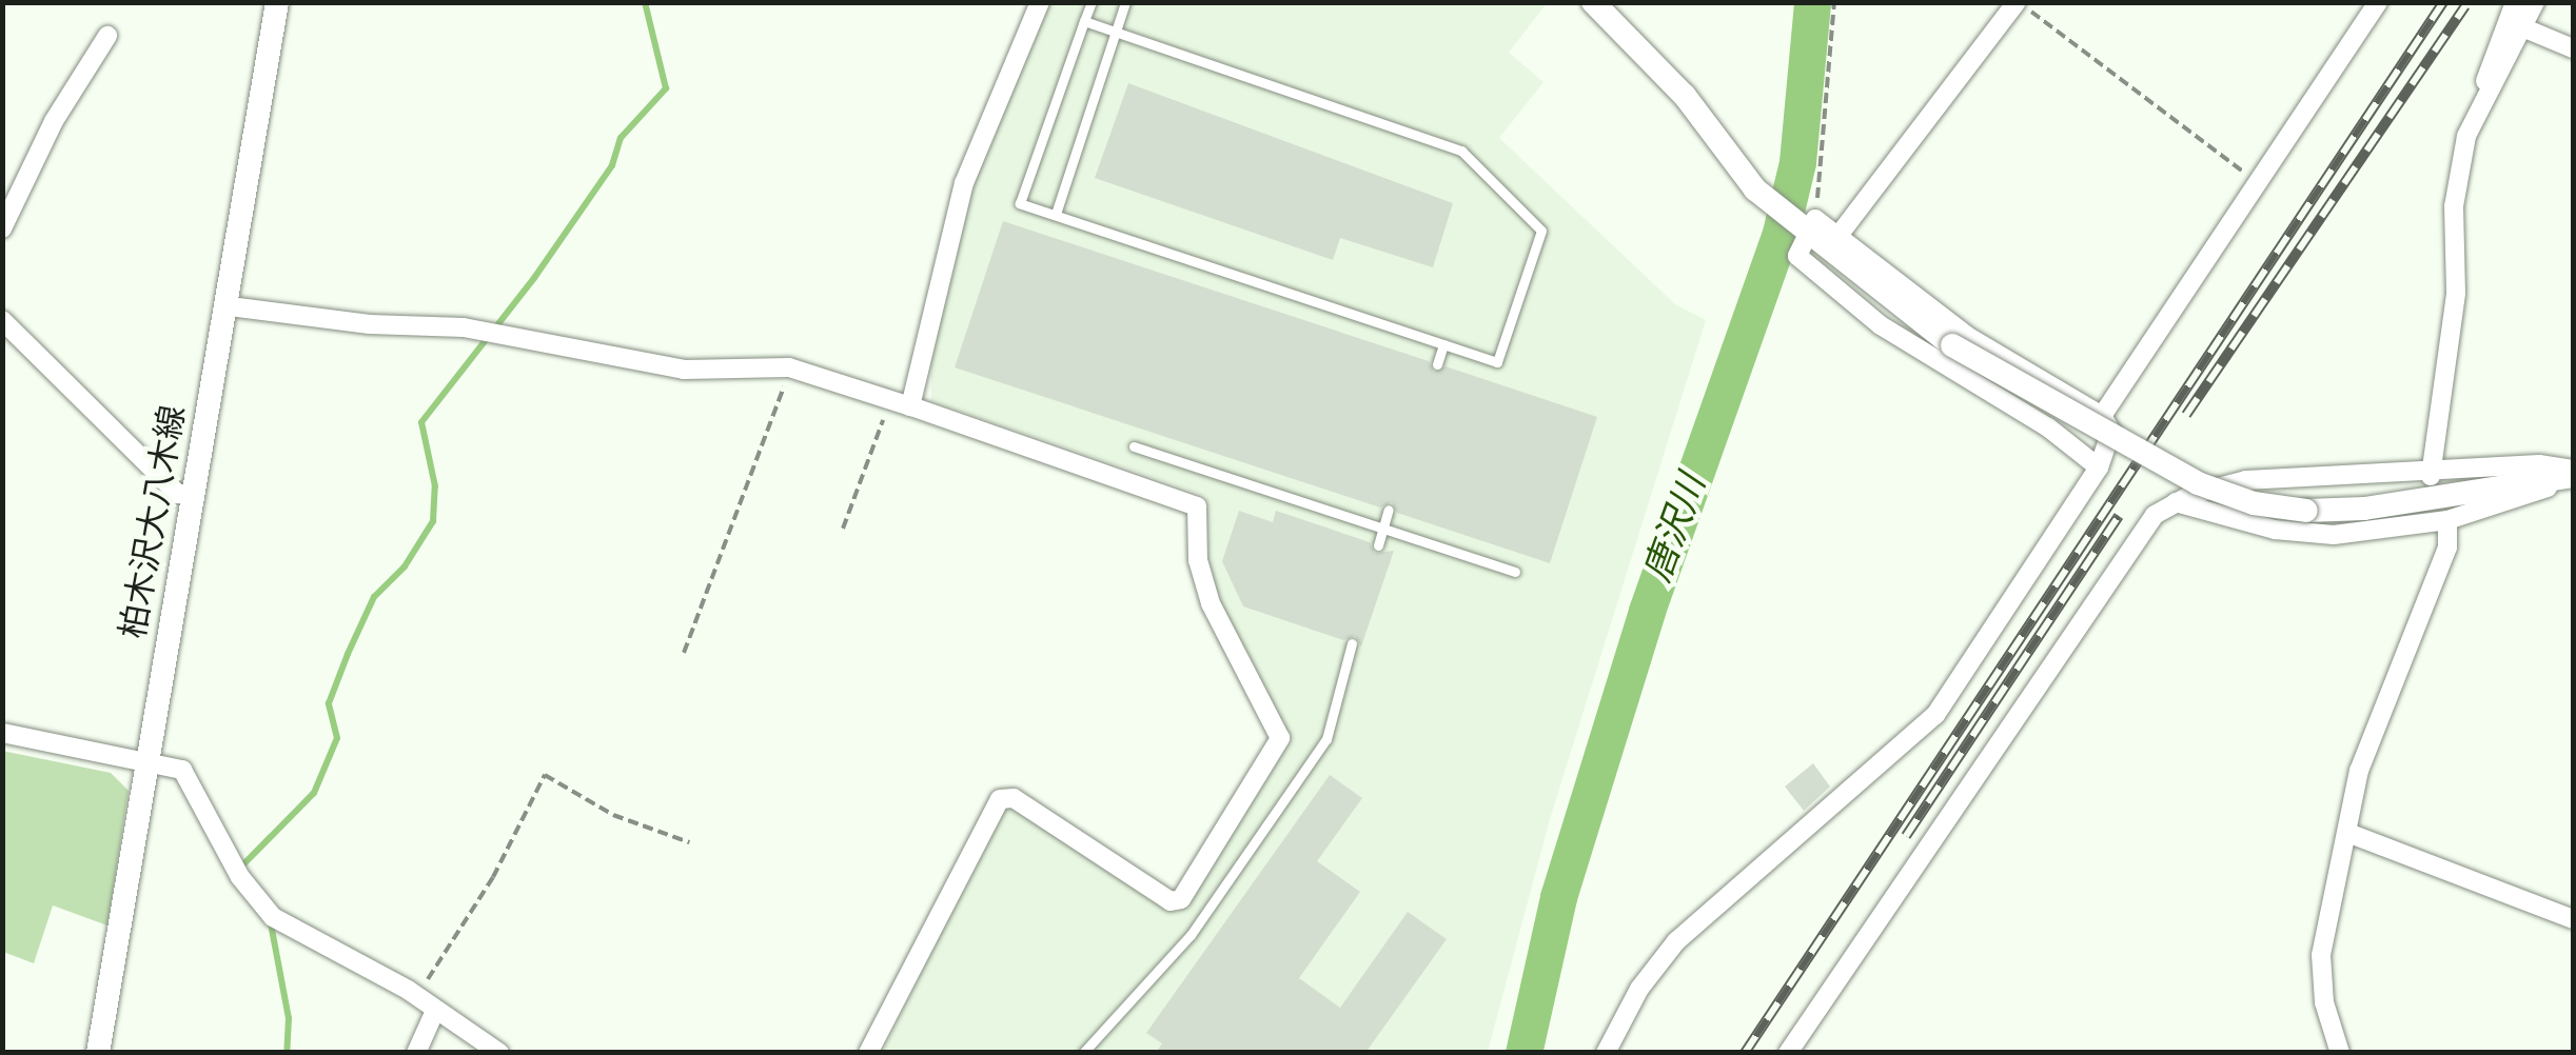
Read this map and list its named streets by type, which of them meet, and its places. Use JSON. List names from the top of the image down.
{
  "streets": {
    "street": ["柏木沢大八木線"]
  },
  "water": ["唐沢川"]
}
